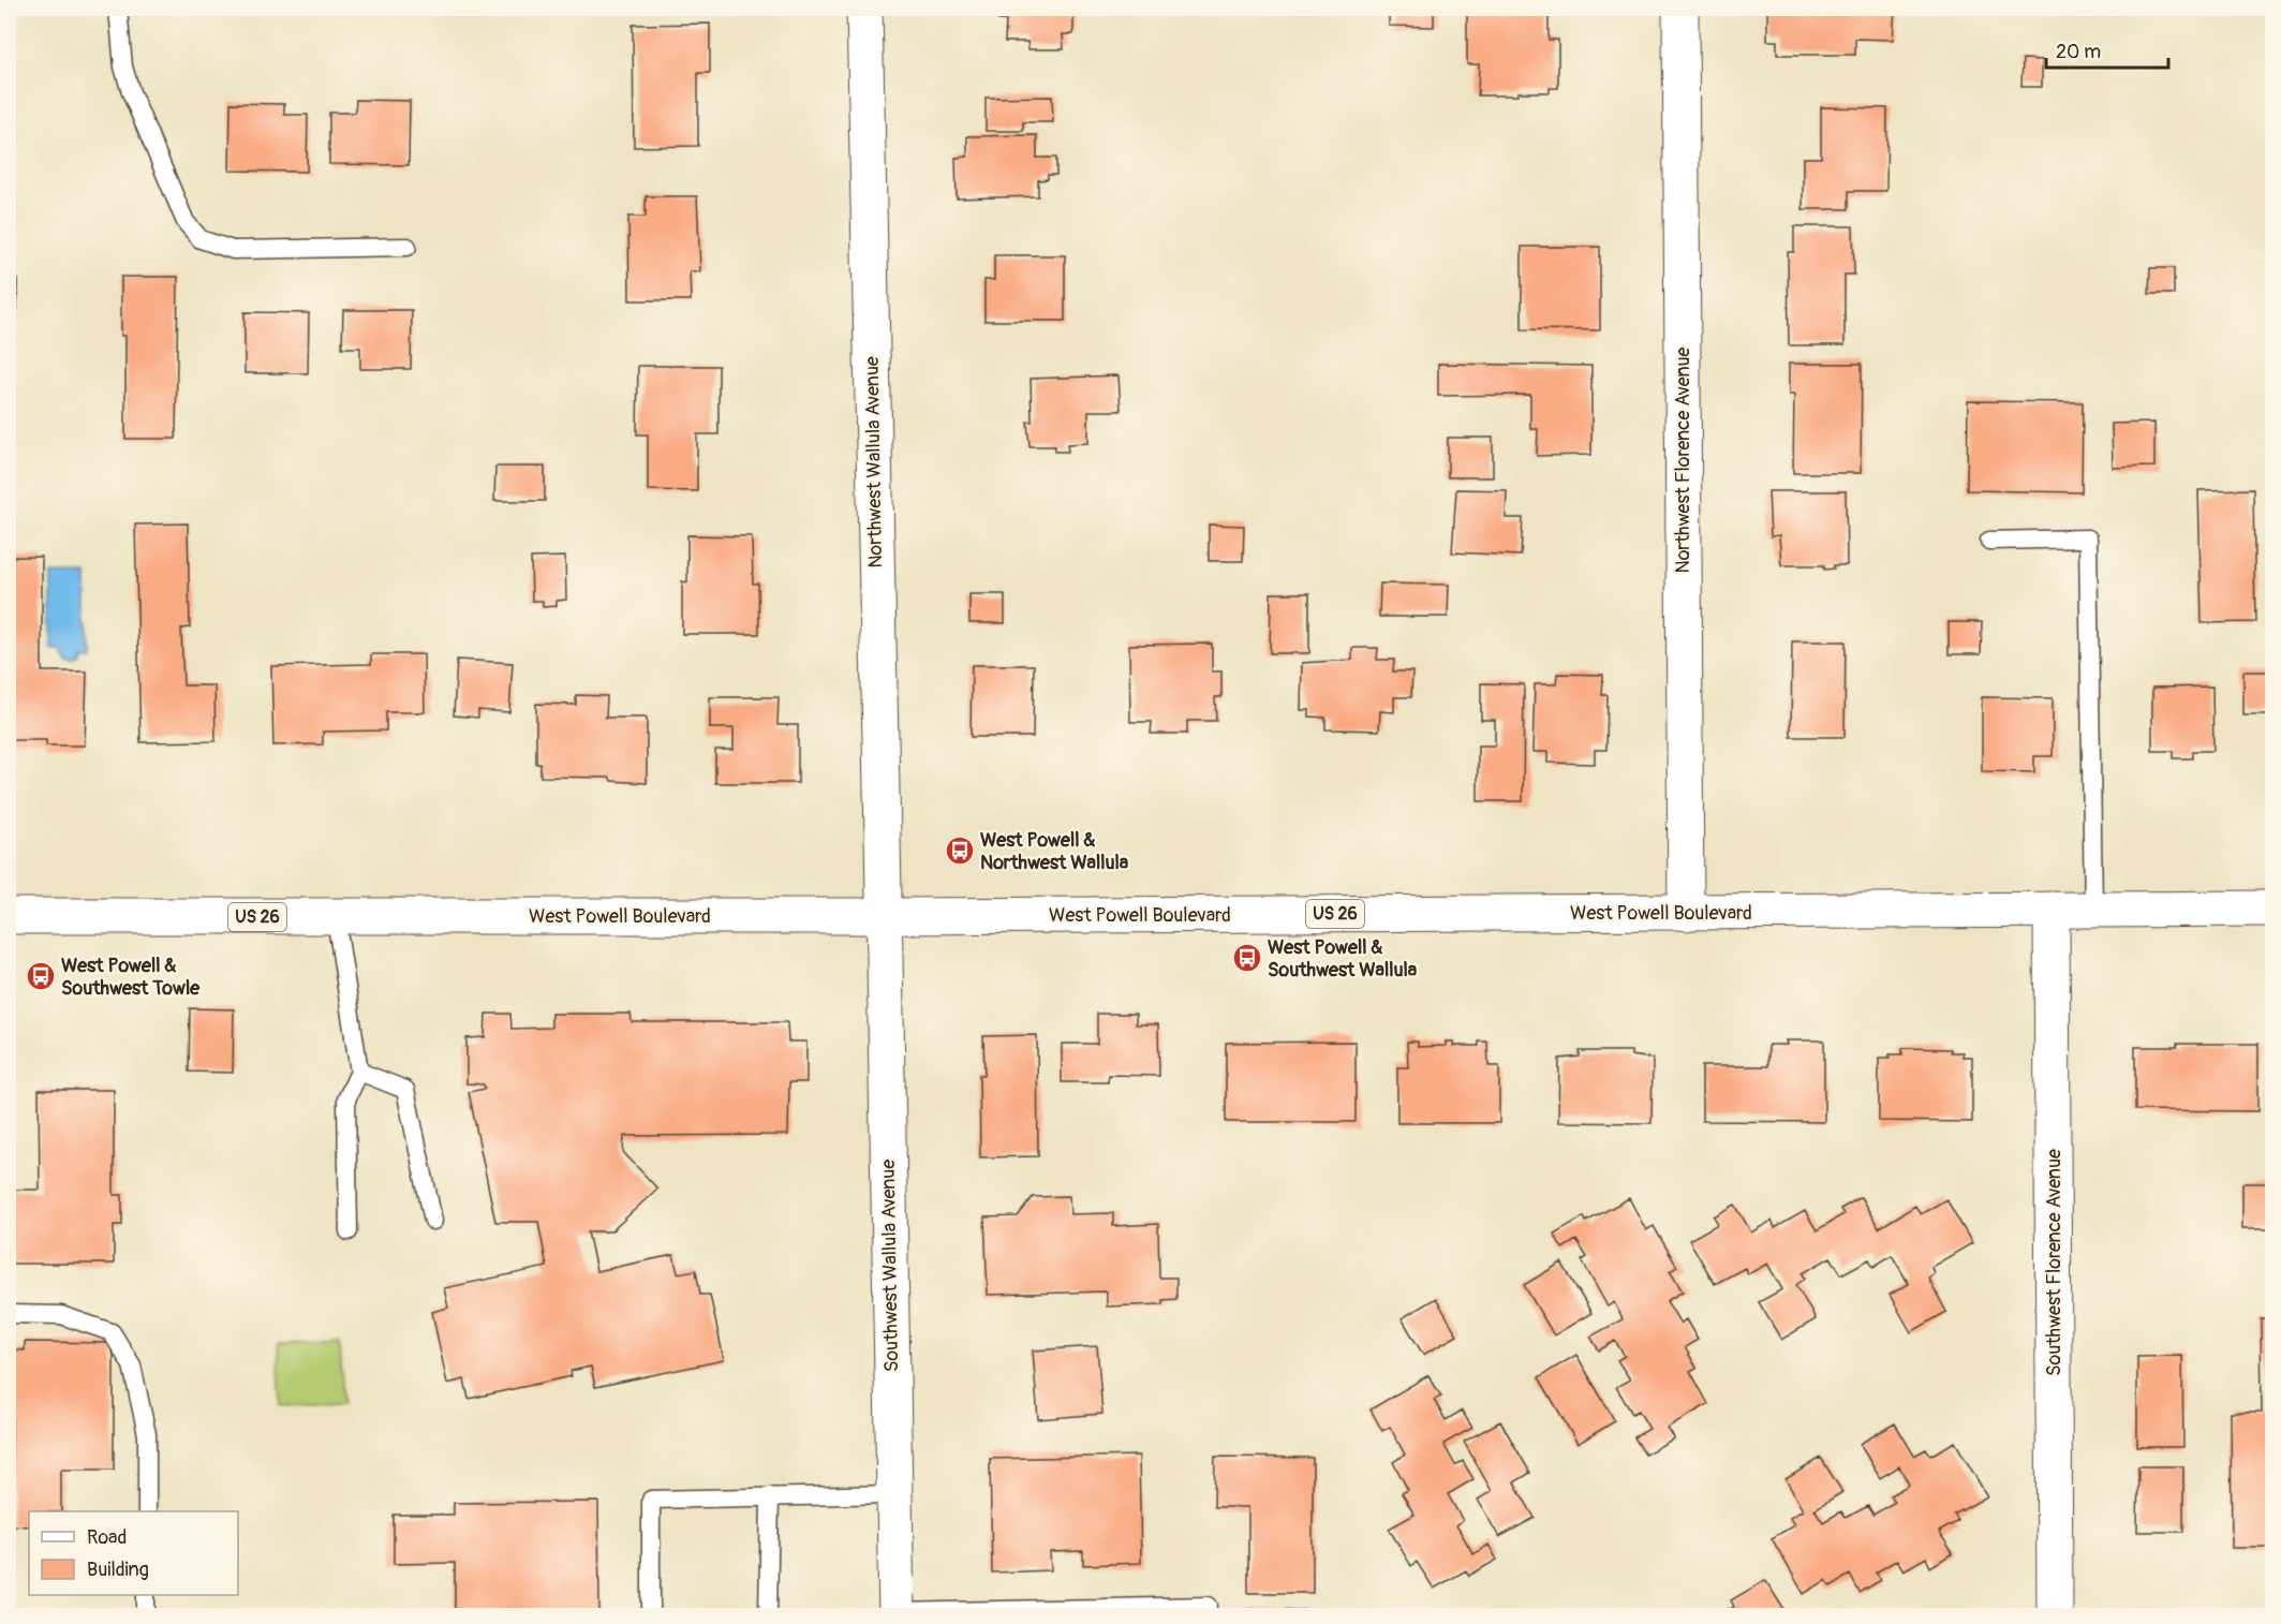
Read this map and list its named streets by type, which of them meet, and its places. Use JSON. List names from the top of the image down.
{
  "streets": {
    "street": [
      "Northwest Florence Avenue",
      "Northwest Wallula Avenue",
      "West Powell Boulevard",
      "US 26",
      "Southwest Florence Avenue",
      "Southwest Wallula Avenue"
    ]
  },
  "crossings": [
    ["Northwest Florence Avenue", "West Powell Boulevard"],
    ["Northwest Wallula Avenue", "West Powell Boulevard"],
    ["Northwest Wallula Avenue", "Southwest Wallula Avenue"],
    ["West Powell Boulevard", "Southwest Florence Avenue"],
    ["West Powell Boulevard", "Southwest Wallula Avenue"]
  ],
  "places": {
    "bus stop": ["West Powell & Northwest Wallula", "West Powell & Southwest Wallula", "West Powell & Southwest Towle"]
  },
  "legend": ["Road", "Building"],
  "scale_bar": "20 m"
}
